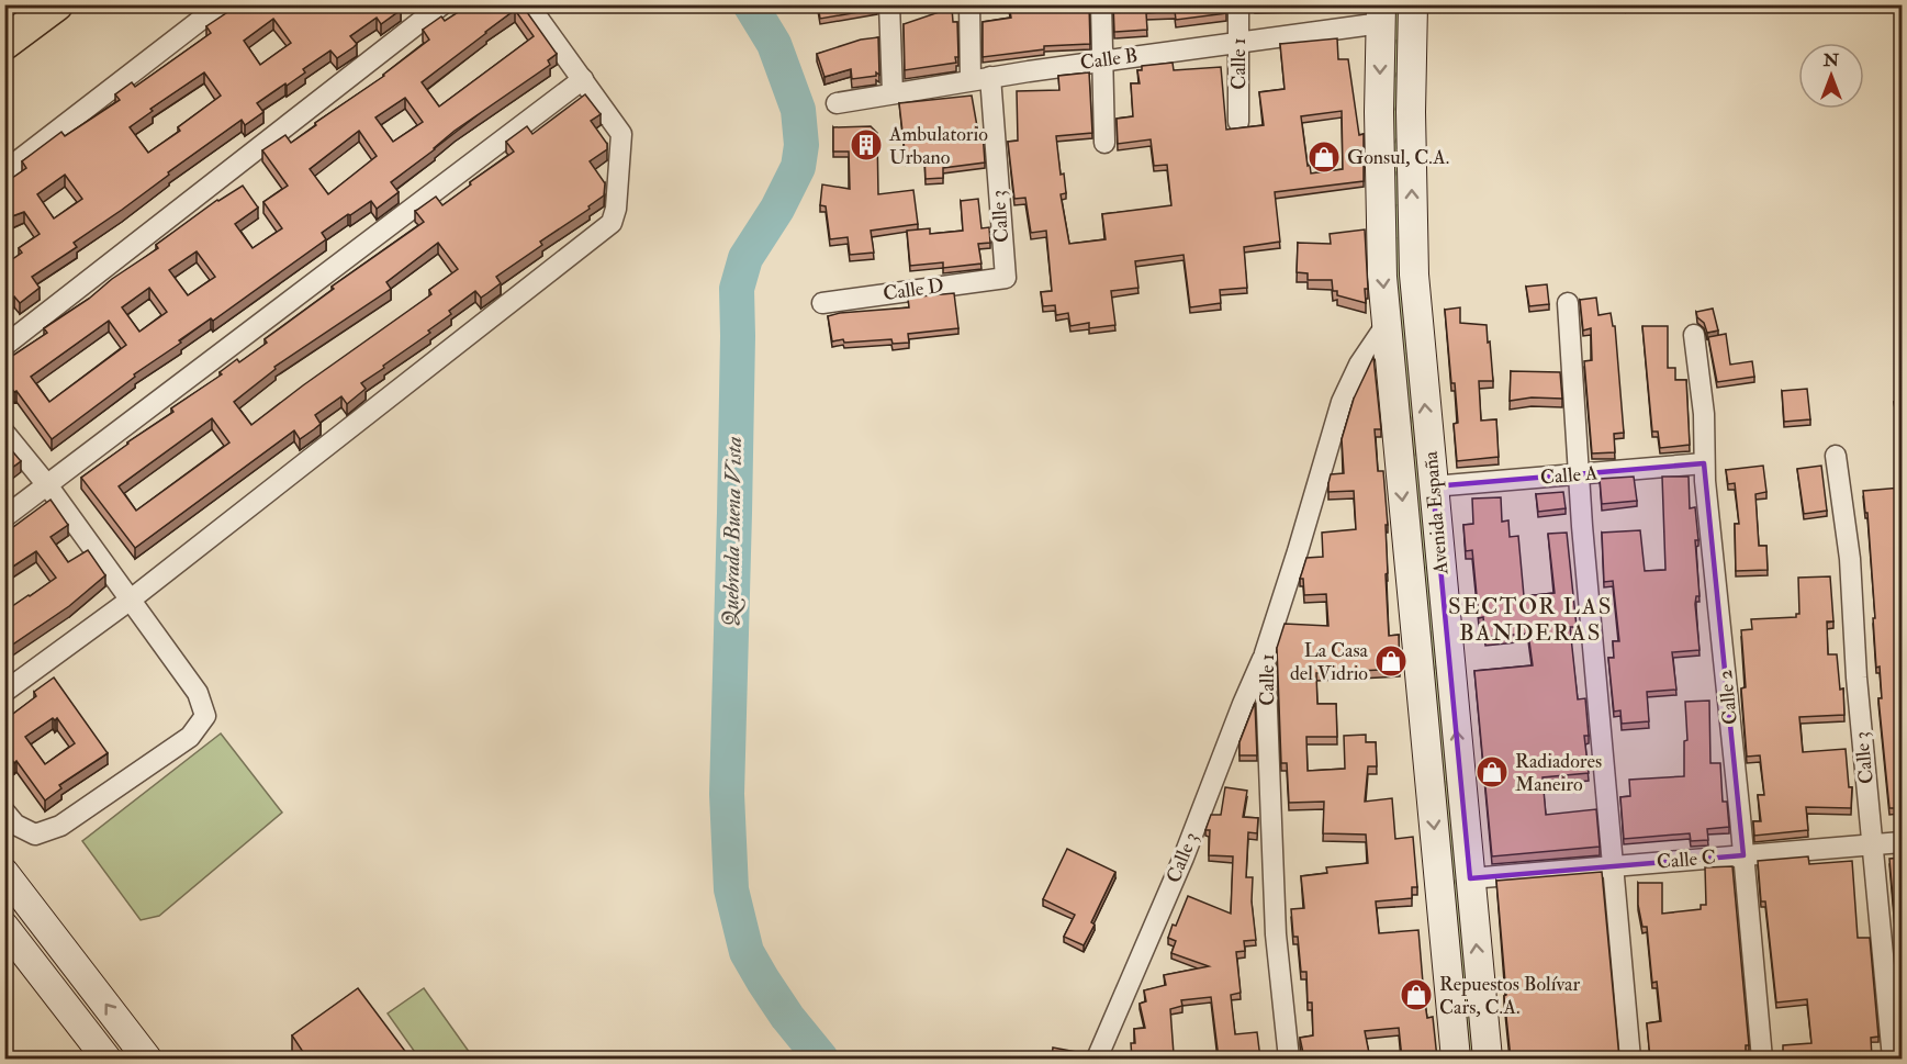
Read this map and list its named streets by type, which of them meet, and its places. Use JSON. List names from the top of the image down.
{
  "streets": {
    "main road": ["Avenida España"],
    "street": [
      "Calle B",
      "Calle 1",
      "Calle 3",
      "Calle D",
      "Calle A",
      "Calle 2",
      "Calle C"
    ]
  },
  "crossings": [
    ["Calle B", "Calle 1"],
    ["Calle B", "Calle 3"],
    ["Calle B", "Avenida España"],
    ["Calle 1", "Calle 3"],
    ["Calle 1", "Avenida España"],
    ["Calle 3", "Calle D"],
    ["Calle 3", "Calle C"],
    ["Calle A", "Avenida España"],
    ["Calle A", "Calle 2"],
    ["Avenida España", "Calle C"],
    ["Calle 2", "Calle C"]
  ],
  "districts": ["SECTOR LAS BANDERAS"],
  "water": ["Quebrada Buena Vista"],
  "places": {
    "building": ["Ambulatorio Urbano"],
    "shop": [
      "Gonsul, C.A.",
      "La Casa del Vidrio",
      "Radiadores Maneiro",
      "Repuestos Bolívar Cars, C.A."
    ]
  },
  "north": "top"
}
